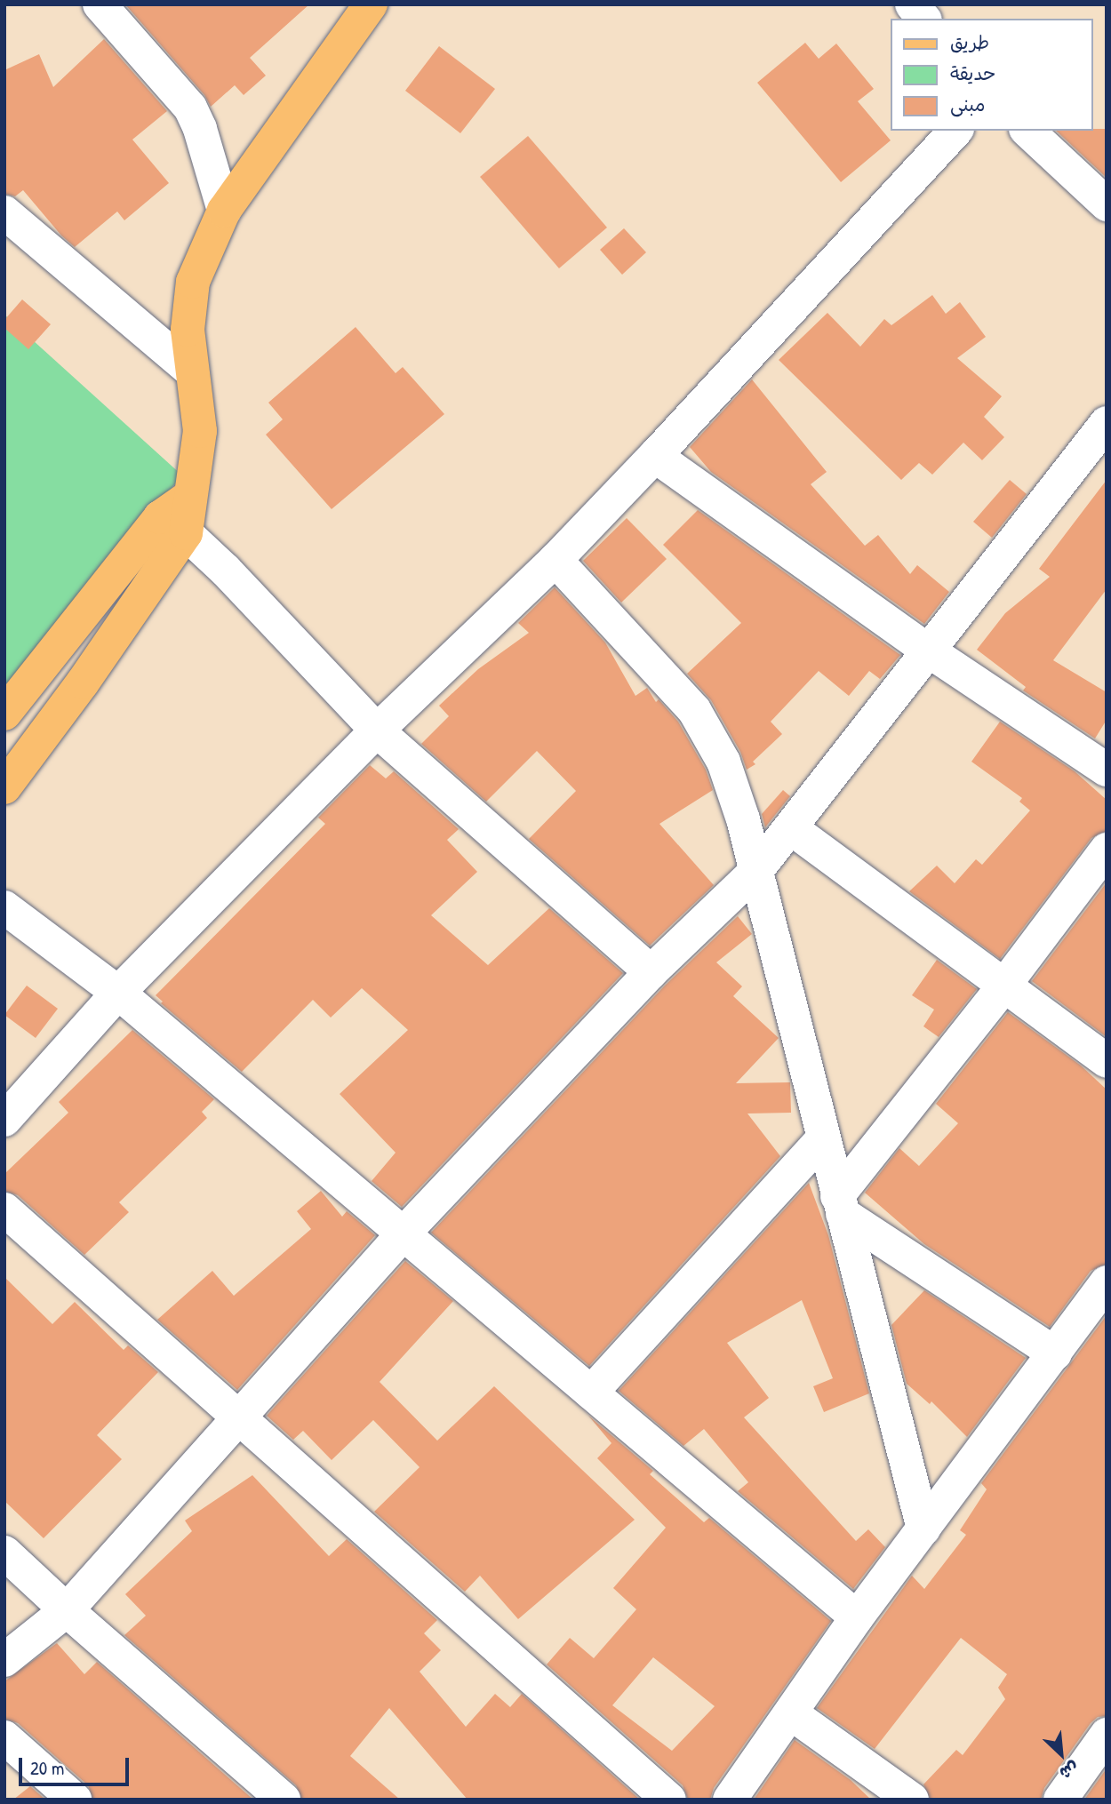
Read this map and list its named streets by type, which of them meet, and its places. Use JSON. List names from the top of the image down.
{
  "legend": ["طريق", "حديقة", "مبنى"],
  "scale_bar": "20 m",
  "north": "bottom right"
}
